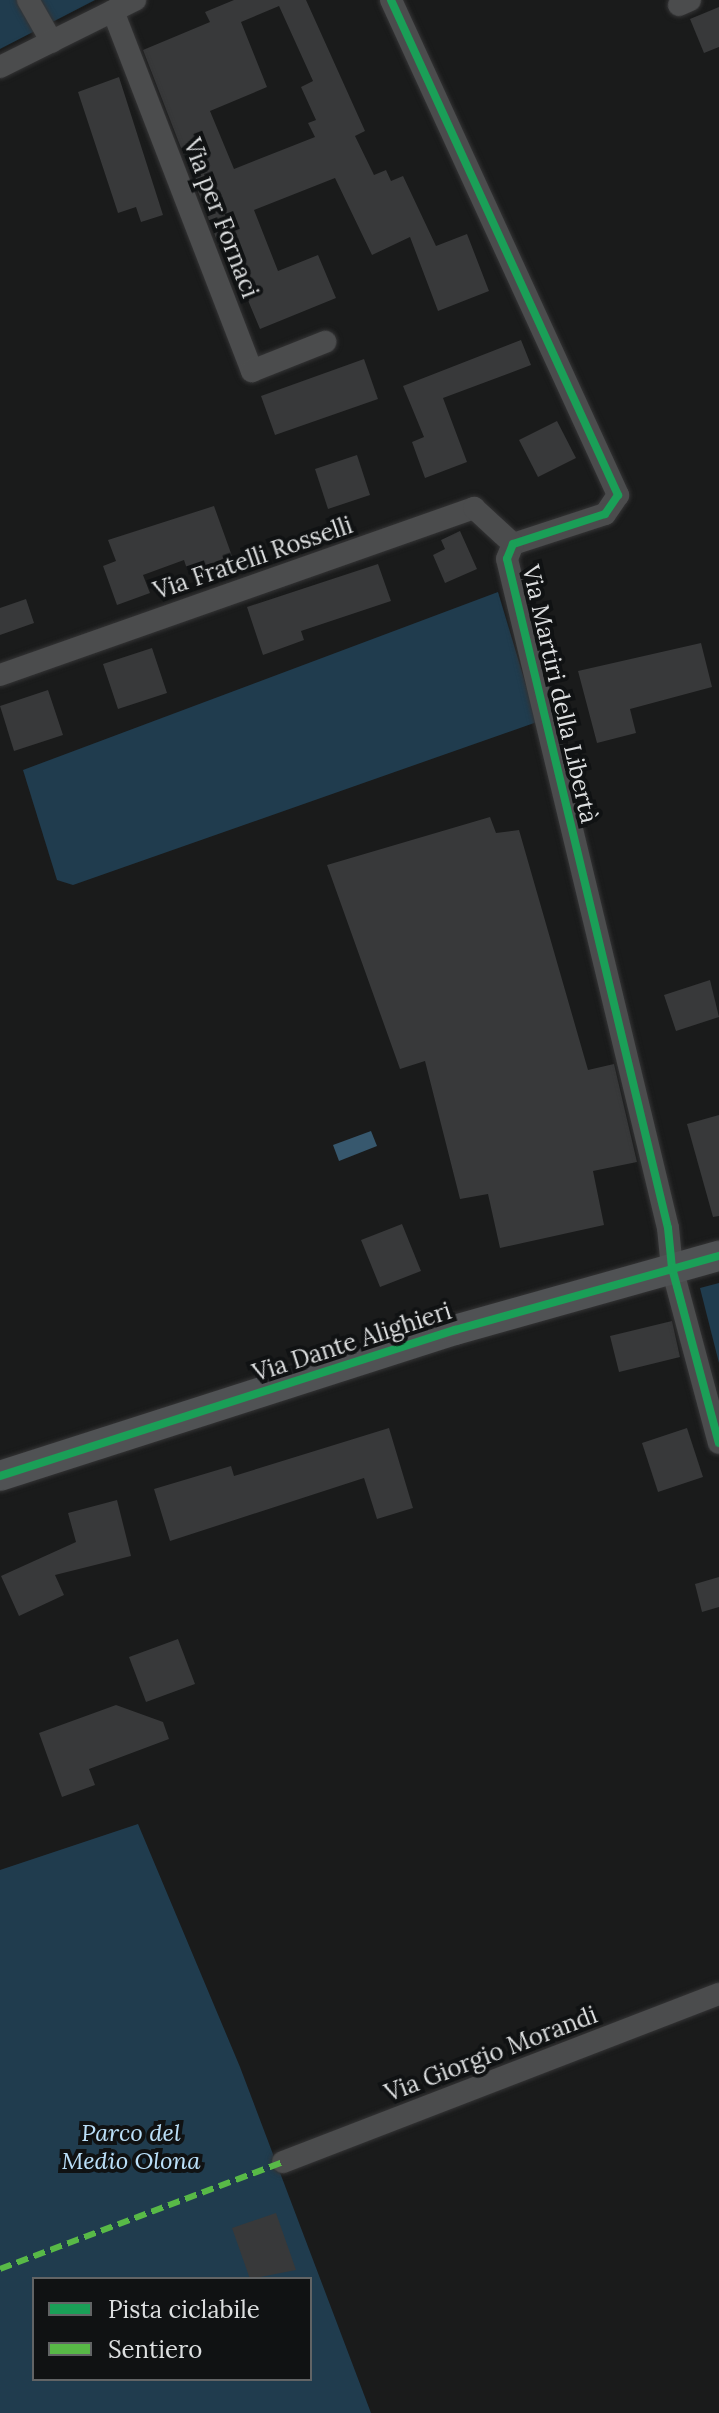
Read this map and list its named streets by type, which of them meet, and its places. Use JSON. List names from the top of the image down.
{
  "streets": {
    "street": [
      "Via per Fornaci",
      "Via Fratelli Rosselli",
      "Via Martiri della Libertà",
      "Via Dante Alighieri",
      "Via Giorgio Morandi"
    ]
  },
  "crossings": [
    ["Via Fratelli Rosselli", "Via Martiri della Libertà"],
    ["Via Martiri della Libertà", "Via Dante Alighieri"]
  ],
  "parks": ["Parco del Medio Olona"],
  "legend": ["Pista ciclabile", "Sentiero"]
}
